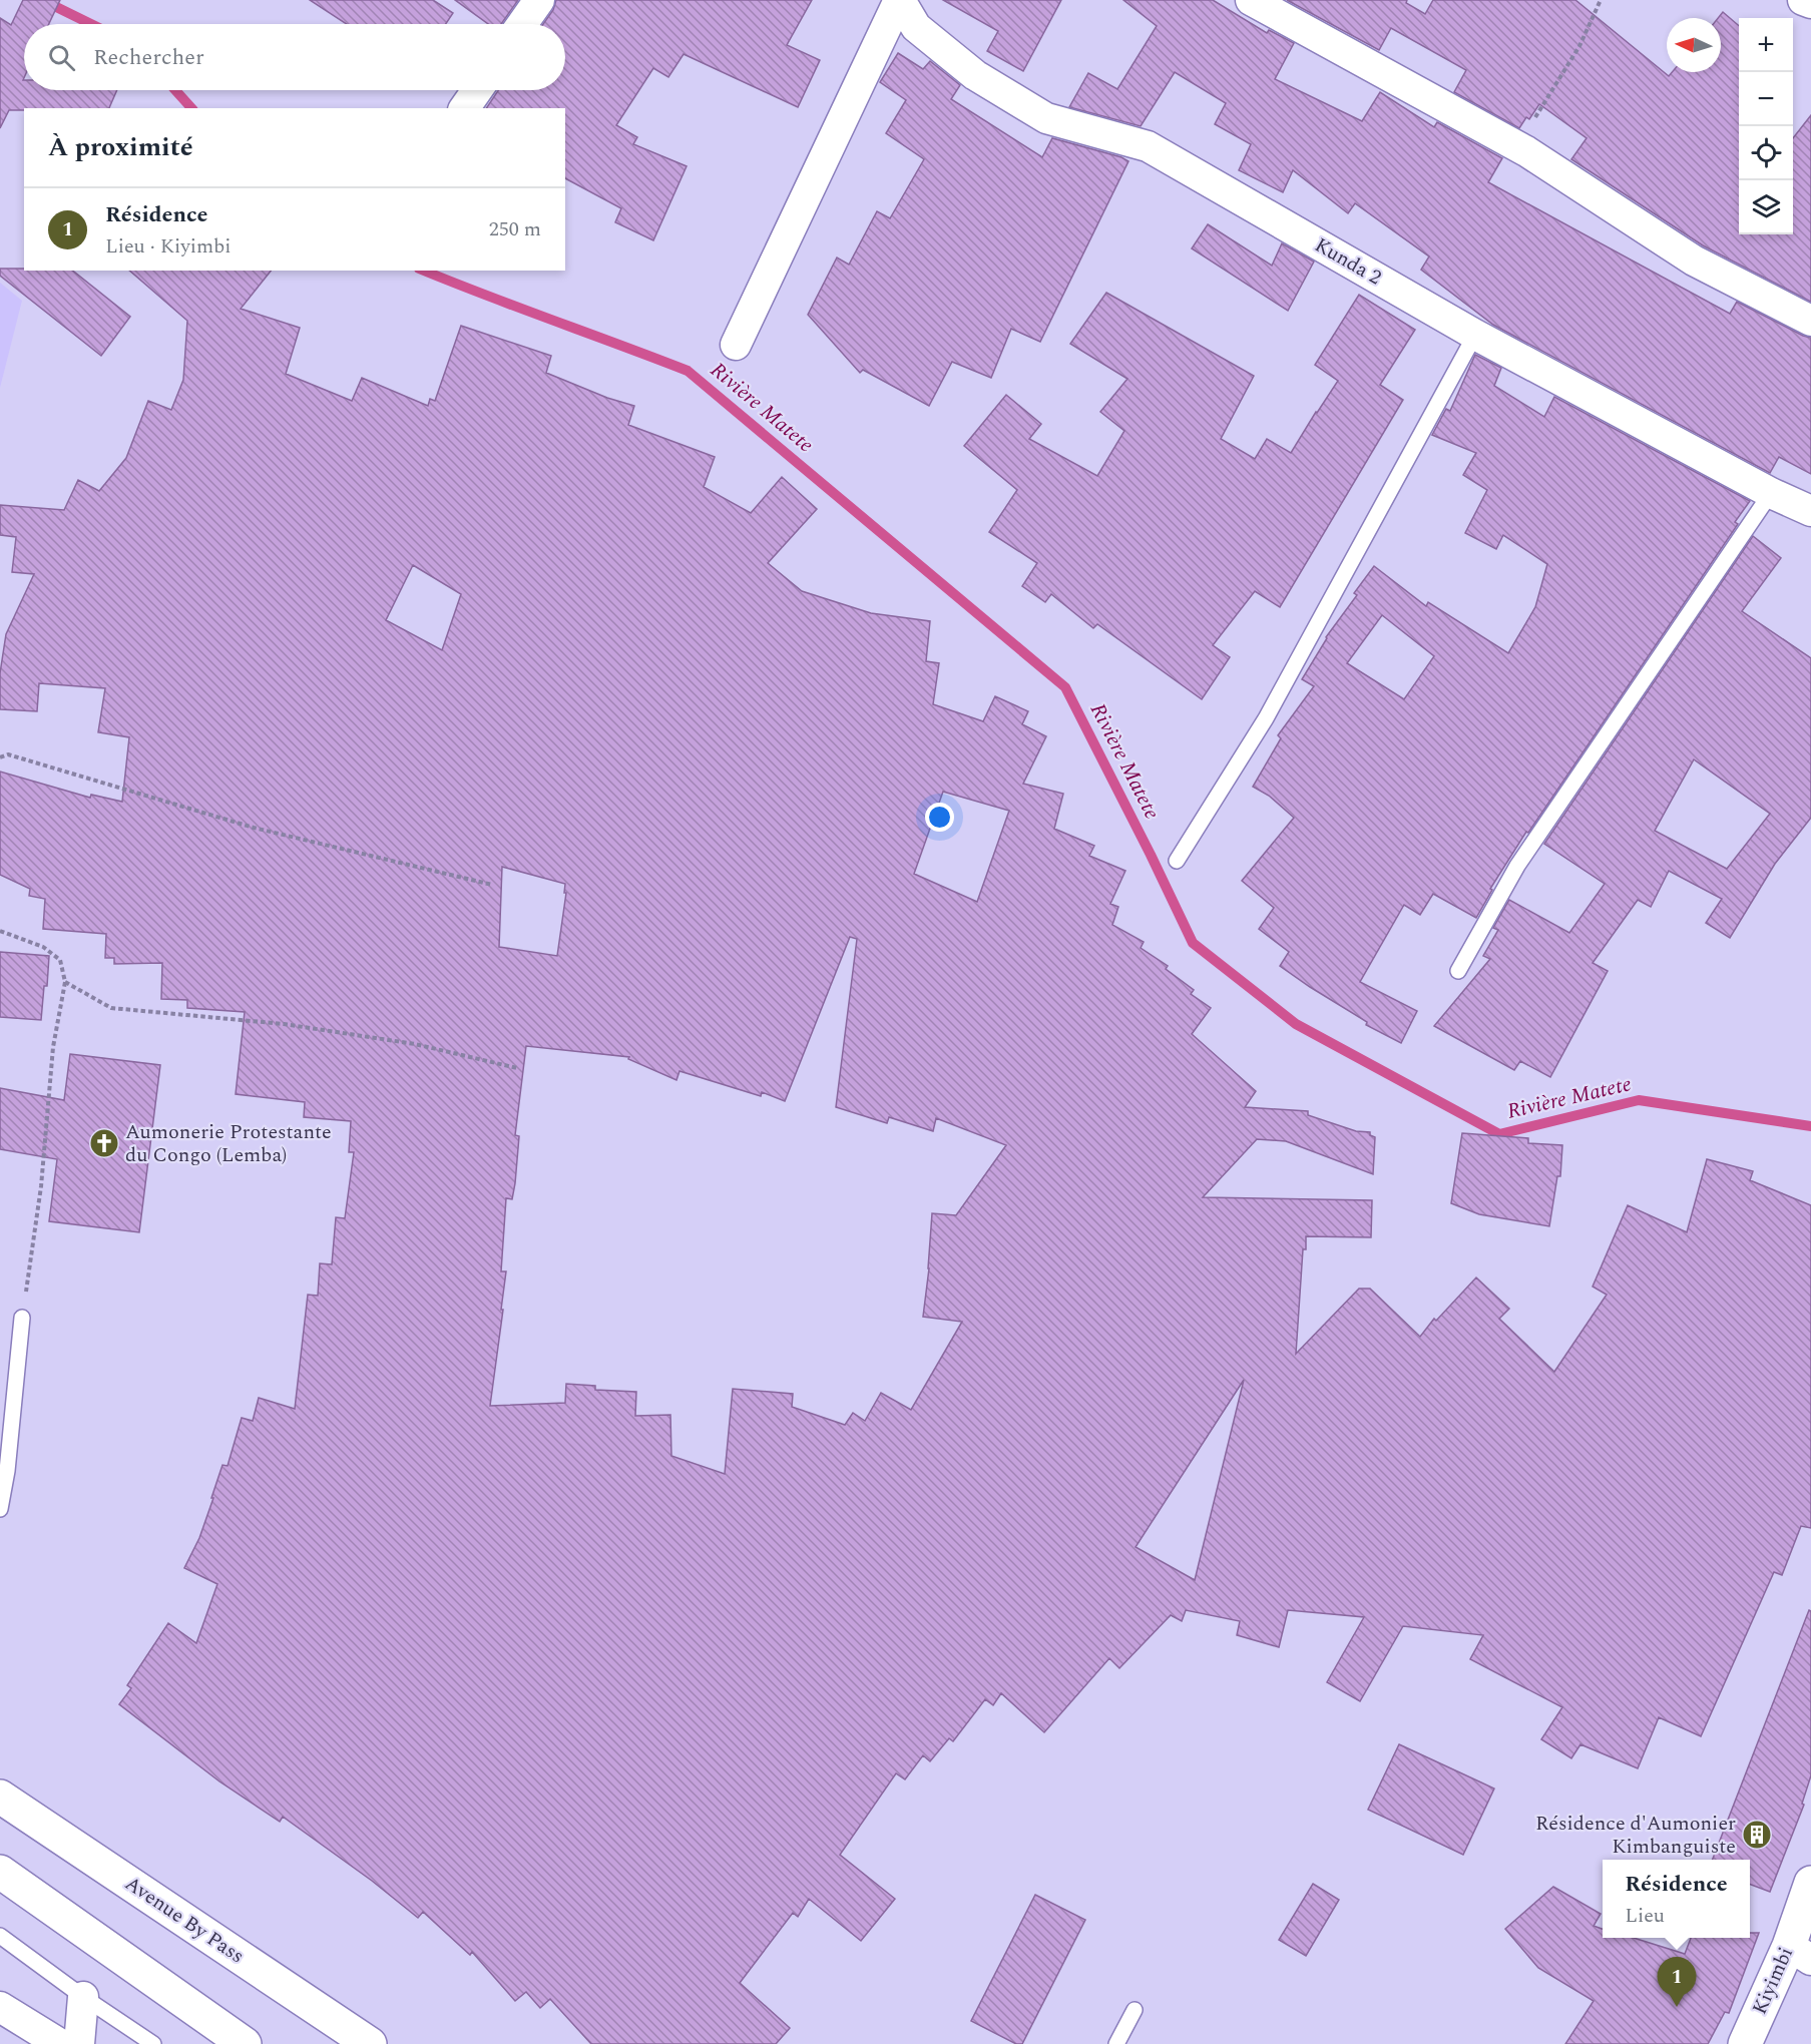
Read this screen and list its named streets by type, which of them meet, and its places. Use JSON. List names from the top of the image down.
{
  "streets": {
    "main road": ["Avenue By Pass", "Kiyimbi"],
    "street": ["Kunda 2"]
  },
  "water": ["Rivière Matete"],
  "places": {
    "church": ["Aumonerie Protestante du Congo (Lemba)"],
    "building": ["Résidence d'Aumonier Kimbanguiste"]
  },
  "north": "left",
  "page": {
    "map_buttons": ["+", "−"],
    "search": "Rechercher",
    "heading": "À proximité",
    "list": [
      {
        "mark": "1",
        "name": "Résidence",
        "note": "Lieu · Kiyimbi",
        "value": "250 m"
      }
    ],
    "popup": ["Résidence", "Lieu"],
    "pins": "1"
  }
}
